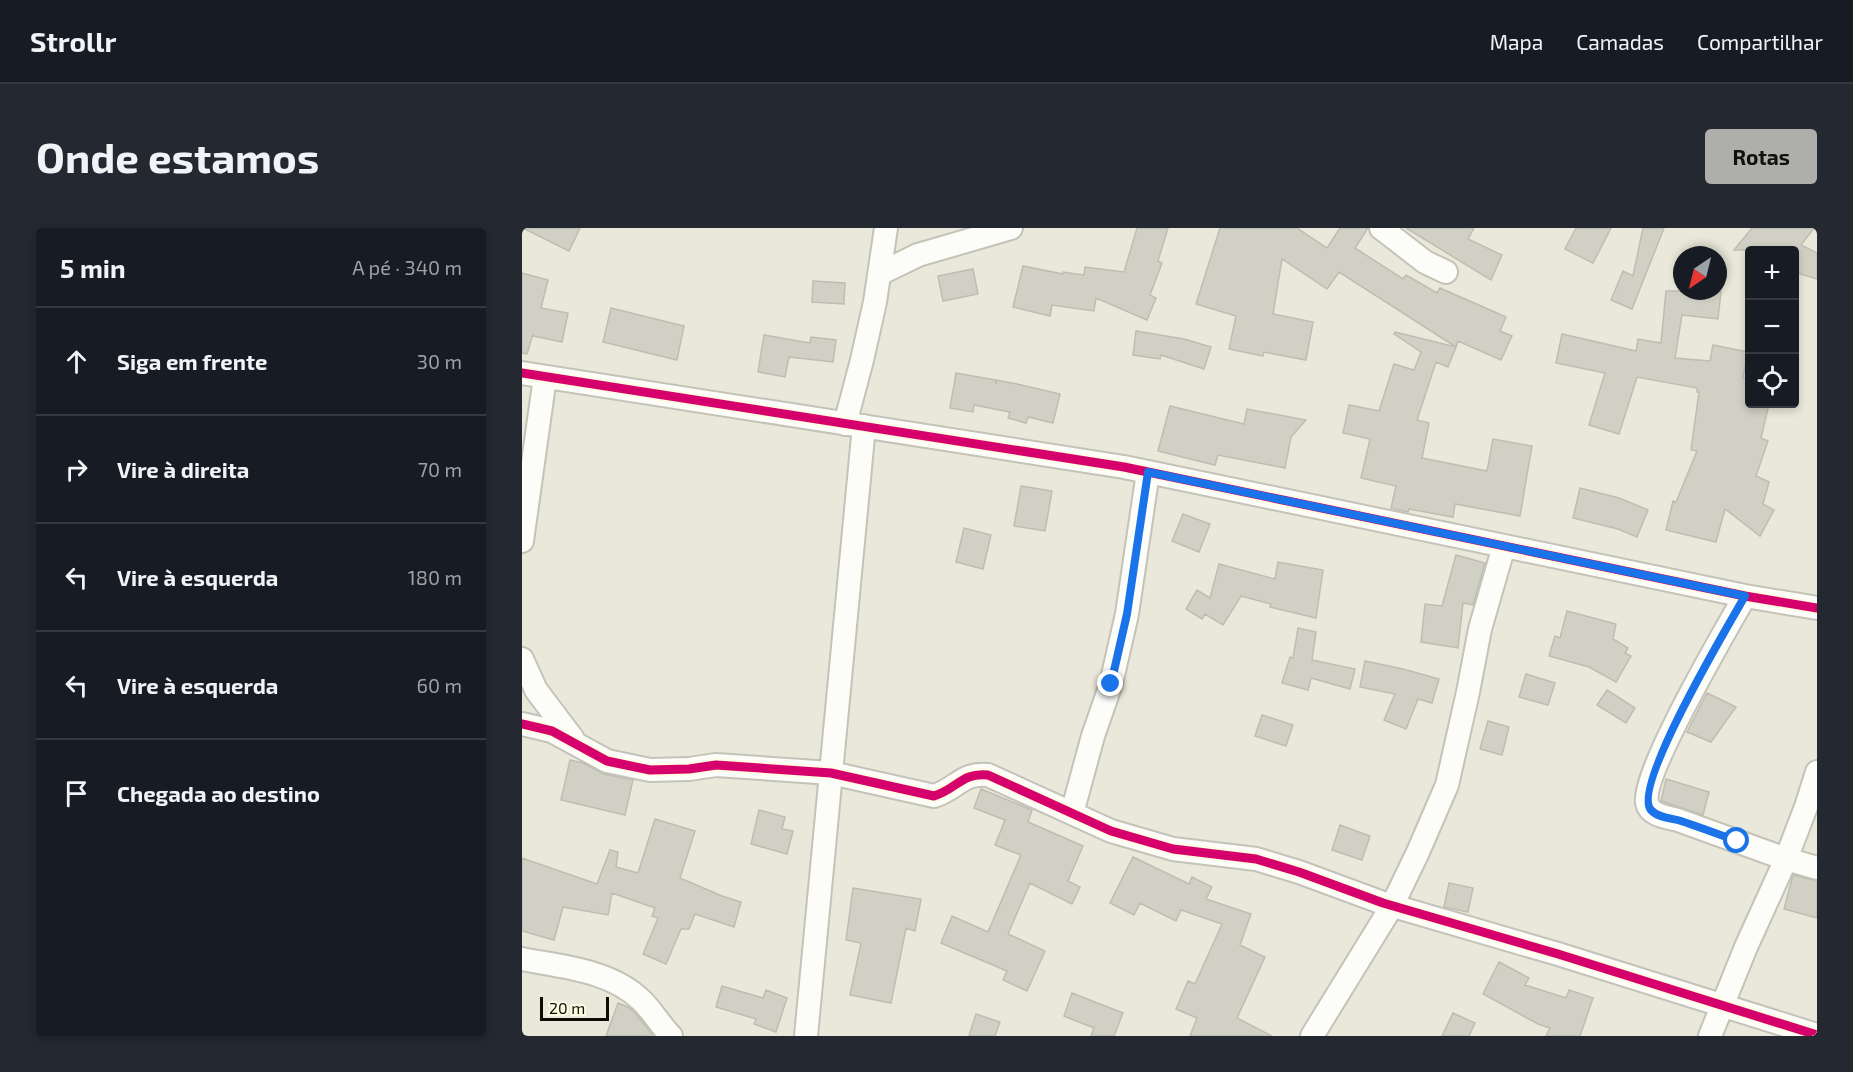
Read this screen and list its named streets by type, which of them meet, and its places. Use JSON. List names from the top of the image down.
{
  "scale_bar": "20 m",
  "north": "bottom left",
  "page": {
    "header": "Strollr",
    "nav": ["Mapa", "Camadas", "Compartilhar"],
    "buttons": "Rotas",
    "title": "Onde estamos",
    "heading": ["5 min", "A pé · 340 m"],
    "map_buttons": ["+", "−"],
    "list": [
      ["Siga em frente", "30 m"],
      ["Vire à direita", "70 m"],
      ["Vire à esquerda", "180 m"],
      ["Vire à esquerda", "60 m"],
      "Chegada ao destino"
    ],
    "scale": "20 m"
  }
}
